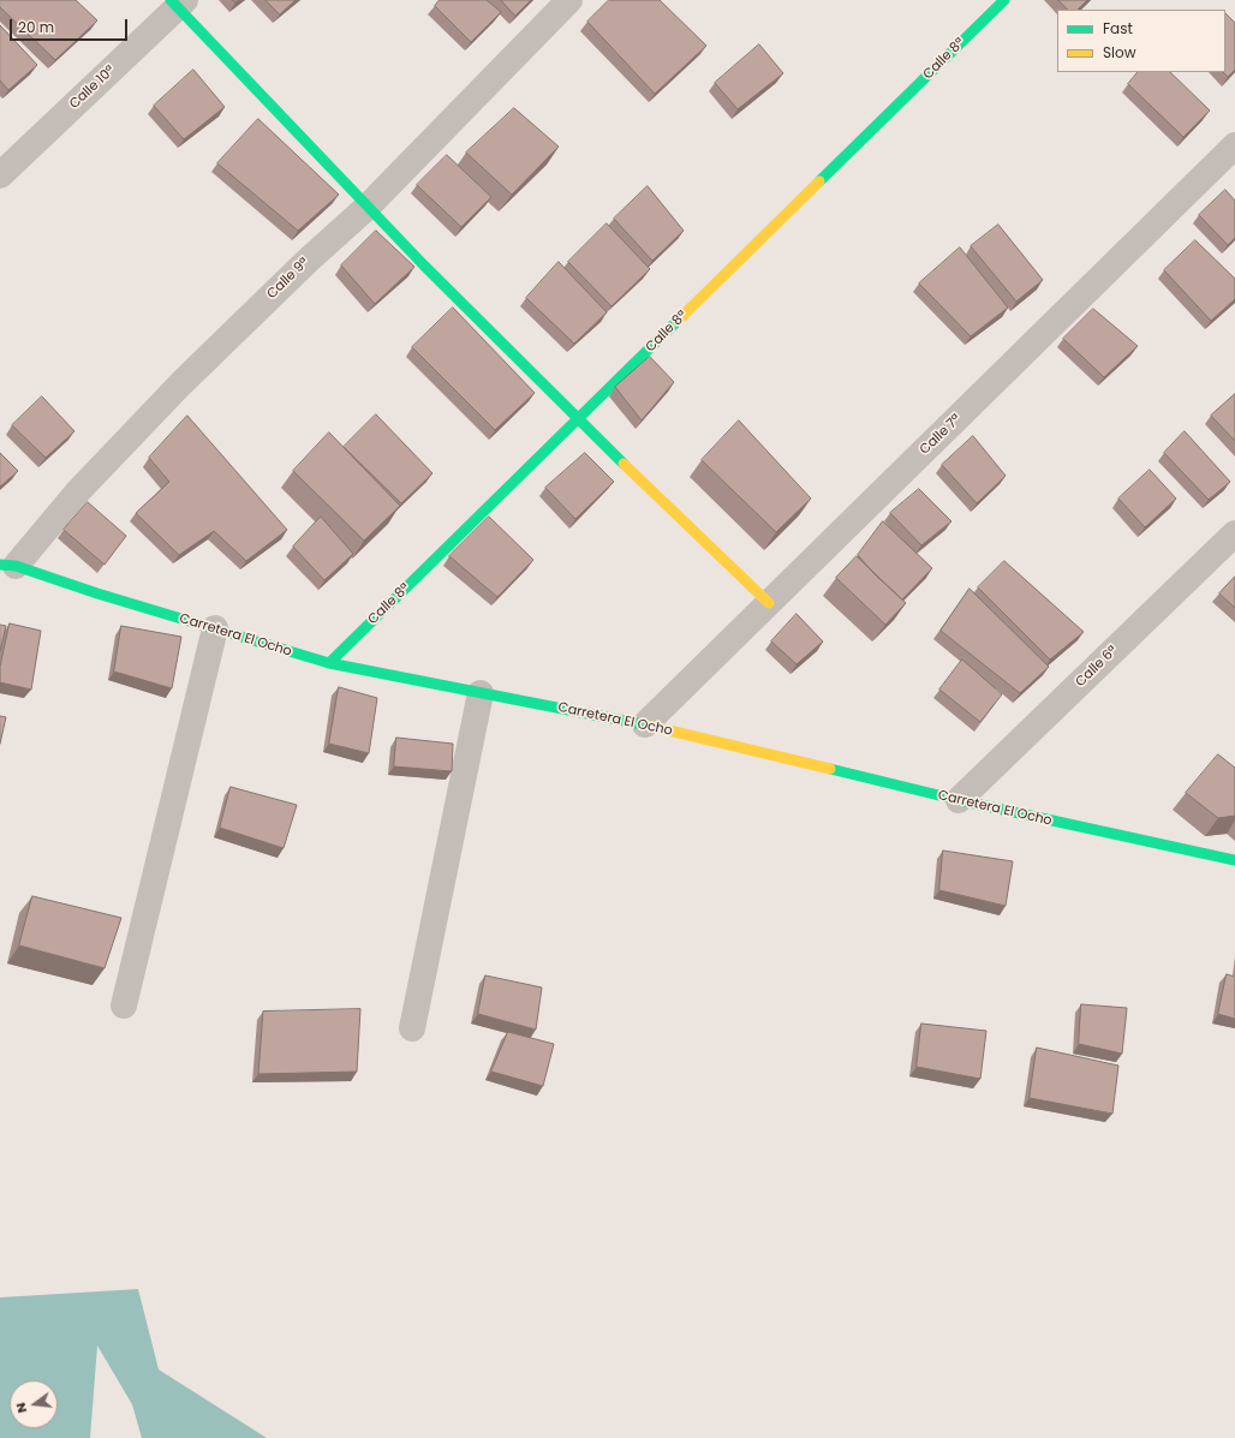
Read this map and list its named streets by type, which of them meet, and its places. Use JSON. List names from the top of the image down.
{
  "streets": {
    "street": [
      "Calle 8ª",
      "Calle 10ª",
      "Calle 9ª",
      "Calle 7ª",
      "Carretera El Ocho",
      "Calle 6ª"
    ]
  },
  "crossings": [
    ["Calle 8ª", "Carretera El Ocho"],
    ["Calle 9ª", "Carretera El Ocho"],
    ["Calle 7ª", "Carretera El Ocho"],
    ["Carretera El Ocho", "Calle 6ª"]
  ],
  "legend": ["Fast", "Slow"],
  "scale_bar": "20 m",
  "north": "left"
}
